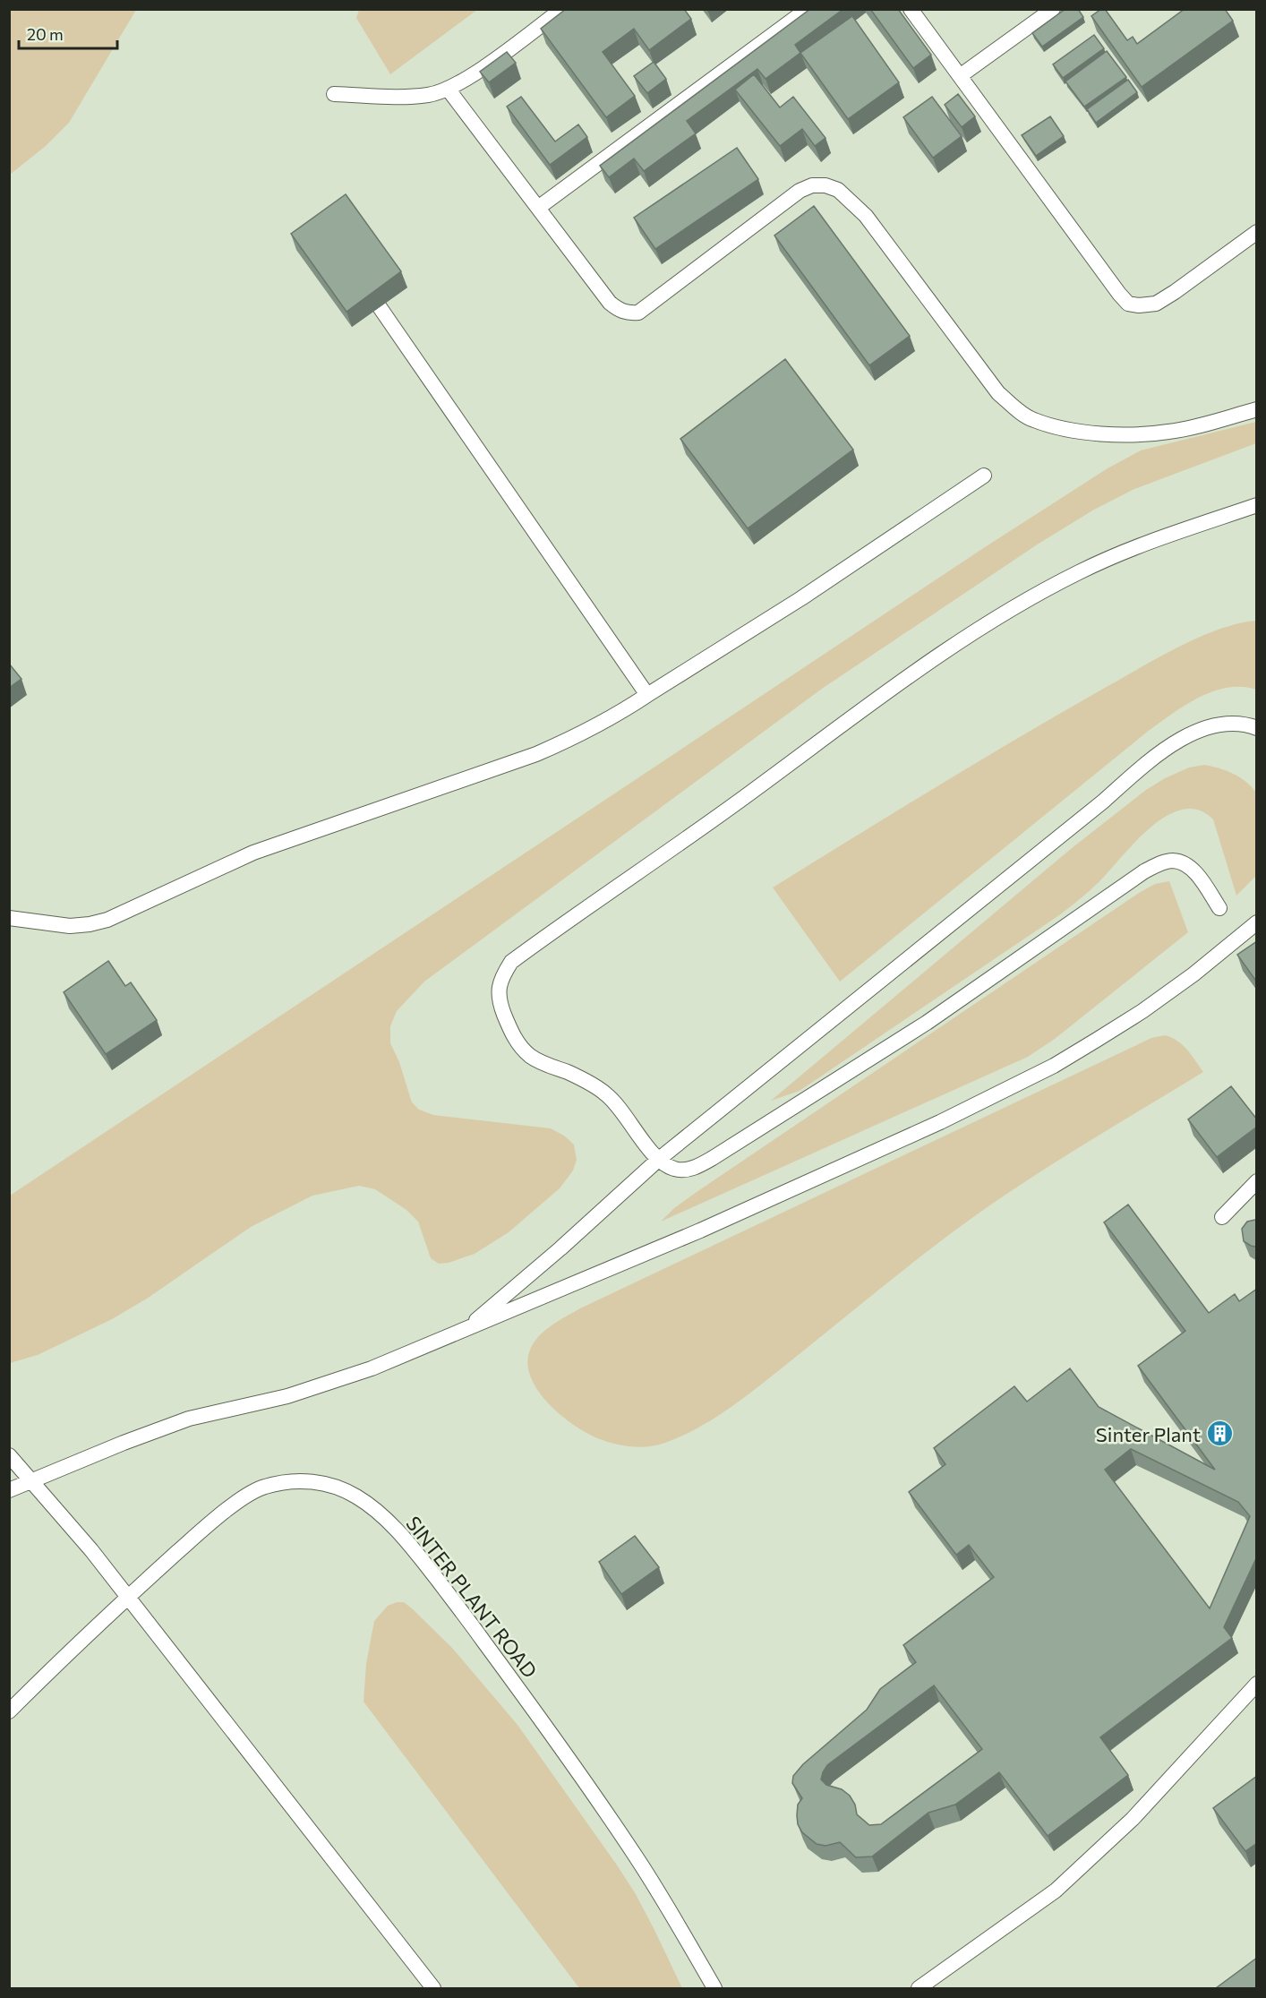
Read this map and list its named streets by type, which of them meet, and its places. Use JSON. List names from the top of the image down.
{
  "streets": {
    "lane": ["SINTER PLANT ROAD"]
  },
  "places": {
    "building": ["Sinter Plant"]
  },
  "scale_bar": "20 m"
}
